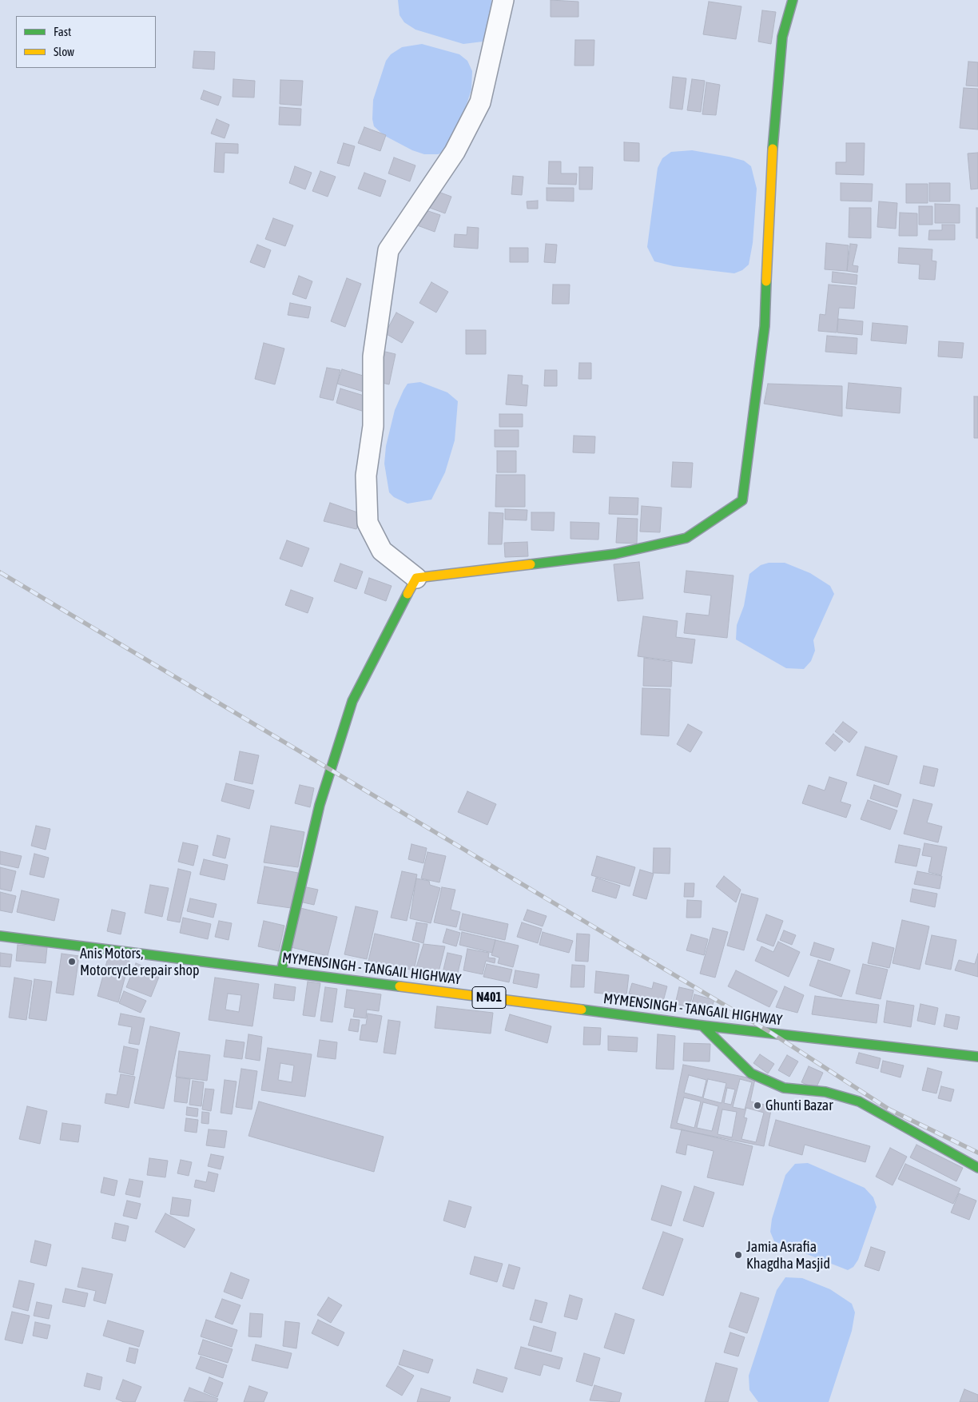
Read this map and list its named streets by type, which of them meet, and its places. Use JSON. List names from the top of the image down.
{
  "streets": {
    "main road": ["MYMENSINGH - TANGAIL HIGHWAY", "N401"]
  },
  "places": ["Anis Motors, Motorcycle repair shop", "Ghunti Bazar", "Jamia Asrafia Khagdha Masjid"],
  "legend": ["Fast", "Slow"]
}
